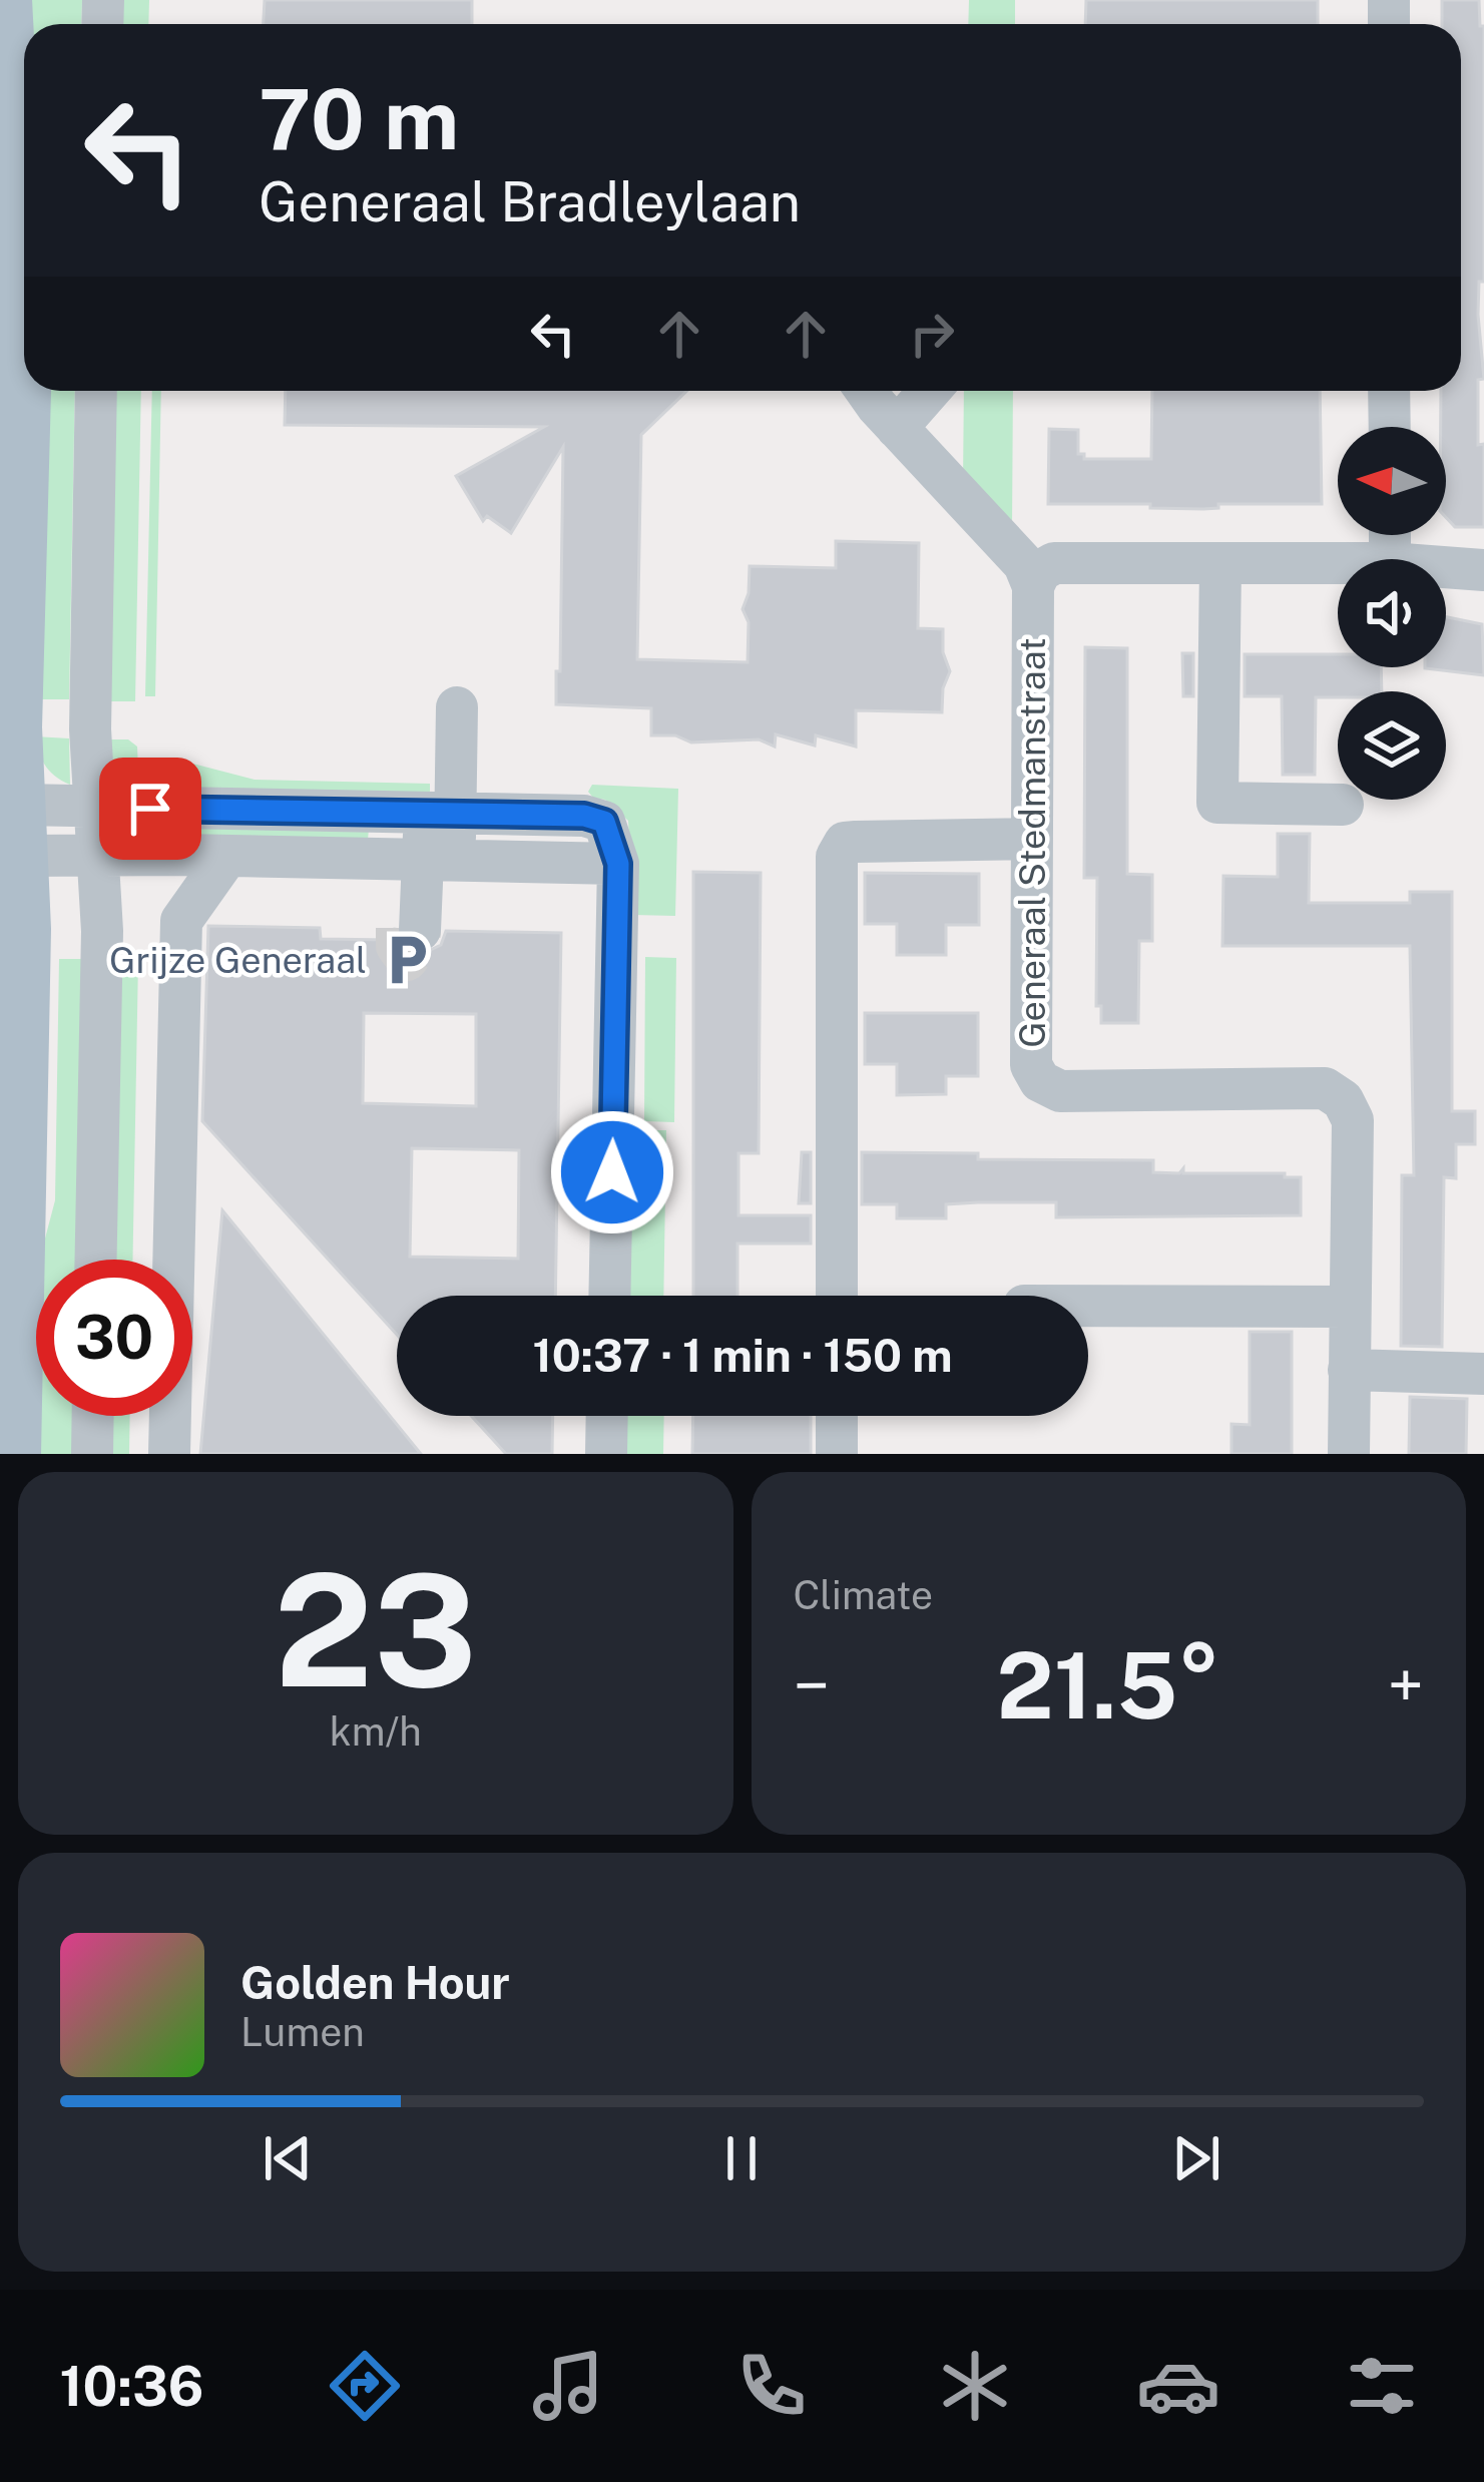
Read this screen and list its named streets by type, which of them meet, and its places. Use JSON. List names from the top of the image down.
{
  "streets": {
    "street": ["Generaal Stedmanstraat"]
  },
  "places": {
    "parking": ["Grijze Generaal"]
  },
  "north": "left",
  "page": {
    "turn": ["70 m", "Generaal Bradleylaan"],
    "limit": "30",
    "trip": "10:37 · 1 min · 150 m",
    "tile": [
      ["23", "km/h"],
      "Climate"
    ],
    "heat": ["−", "21.5°", "+"],
    "song": ["Golden Hour", "Lumen"],
    "tabs": "10:36"
  }
}
